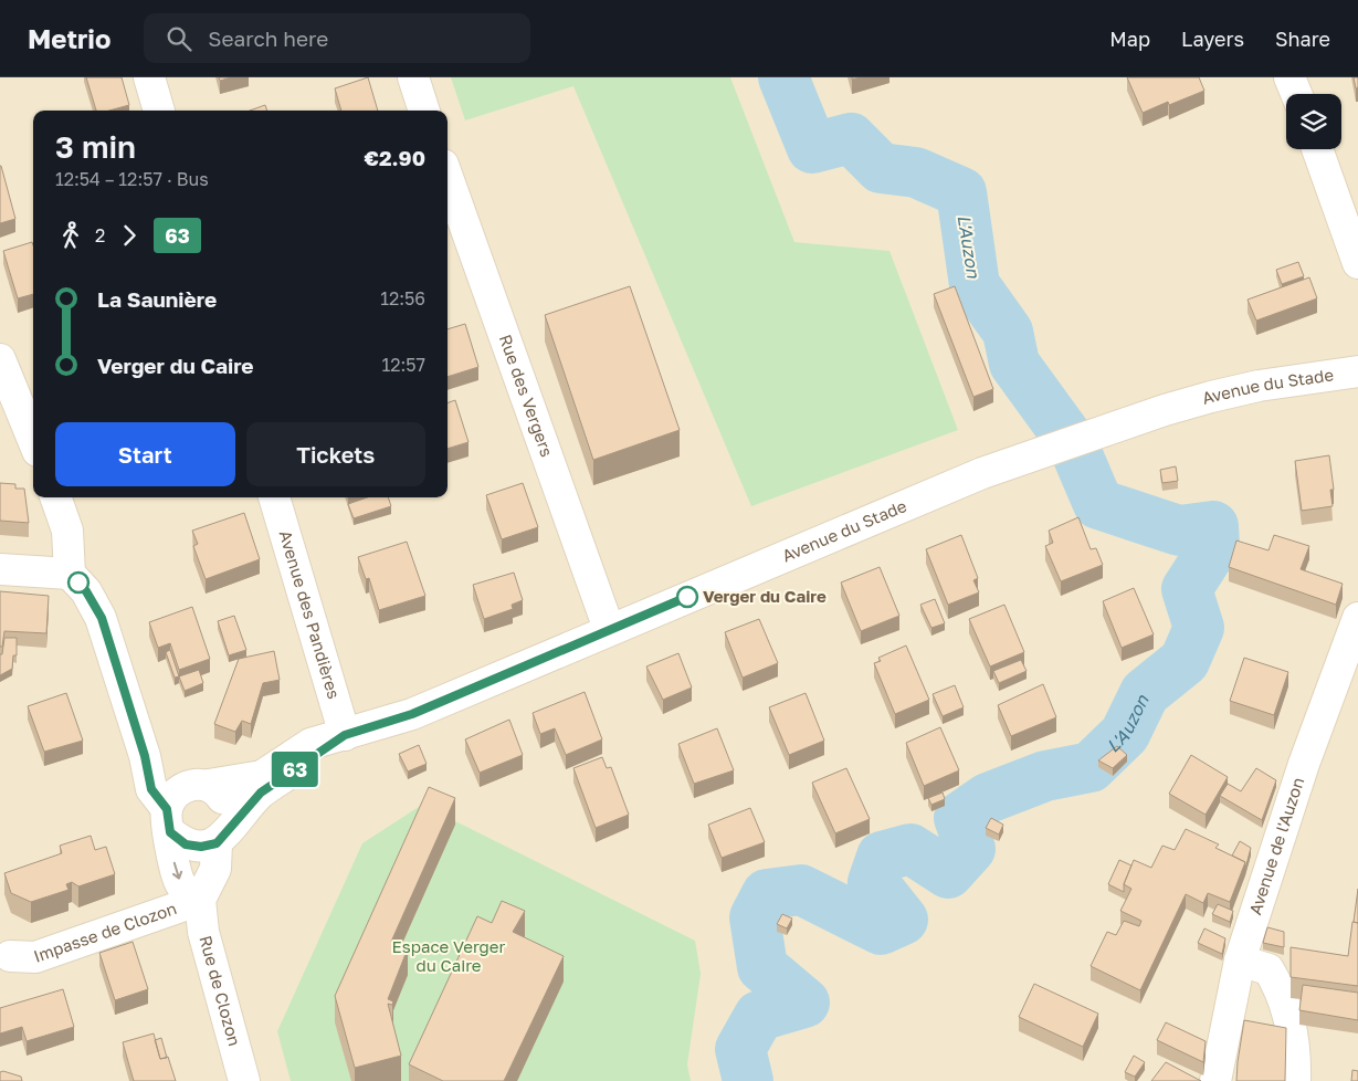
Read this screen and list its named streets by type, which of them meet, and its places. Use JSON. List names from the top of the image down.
{
  "streets": {
    "street": [
      "Avenue du Stade",
      "Rue des Vergers",
      "Avenue des Pandières",
      "Avenue de l'Auzon",
      "Impasse de Clozon",
      "Rue de Clozon"
    ]
  },
  "crossings": [
    ["Avenue du Stade", "Rue des Vergers"],
    ["Avenue du Stade", "Avenue des Pandières"],
    ["Impasse de Clozon", "Rue de Clozon"]
  ],
  "water": ["L'Auzon"],
  "parks": ["Espace Verger du Caire"],
  "places": ["Verger du Caire"],
  "lines": ["bus line 63"],
  "page": {
    "header": "Metrio",
    "search": "Search here",
    "nav": ["Map", "Layers", "Share"],
    "on_map": "63",
    "heading": ["3 min", "12:54 – 12:57 · Bus", "€2.90"],
    "legs": ["2", "63"],
    "list": [
      {
        "name": "La Saunière",
        "value": "12:56"
      },
      {
        "name": "Verger du Caire",
        "value": "12:57"
      }
    ],
    "buttons": ["Start", "Tickets"]
  }
}
